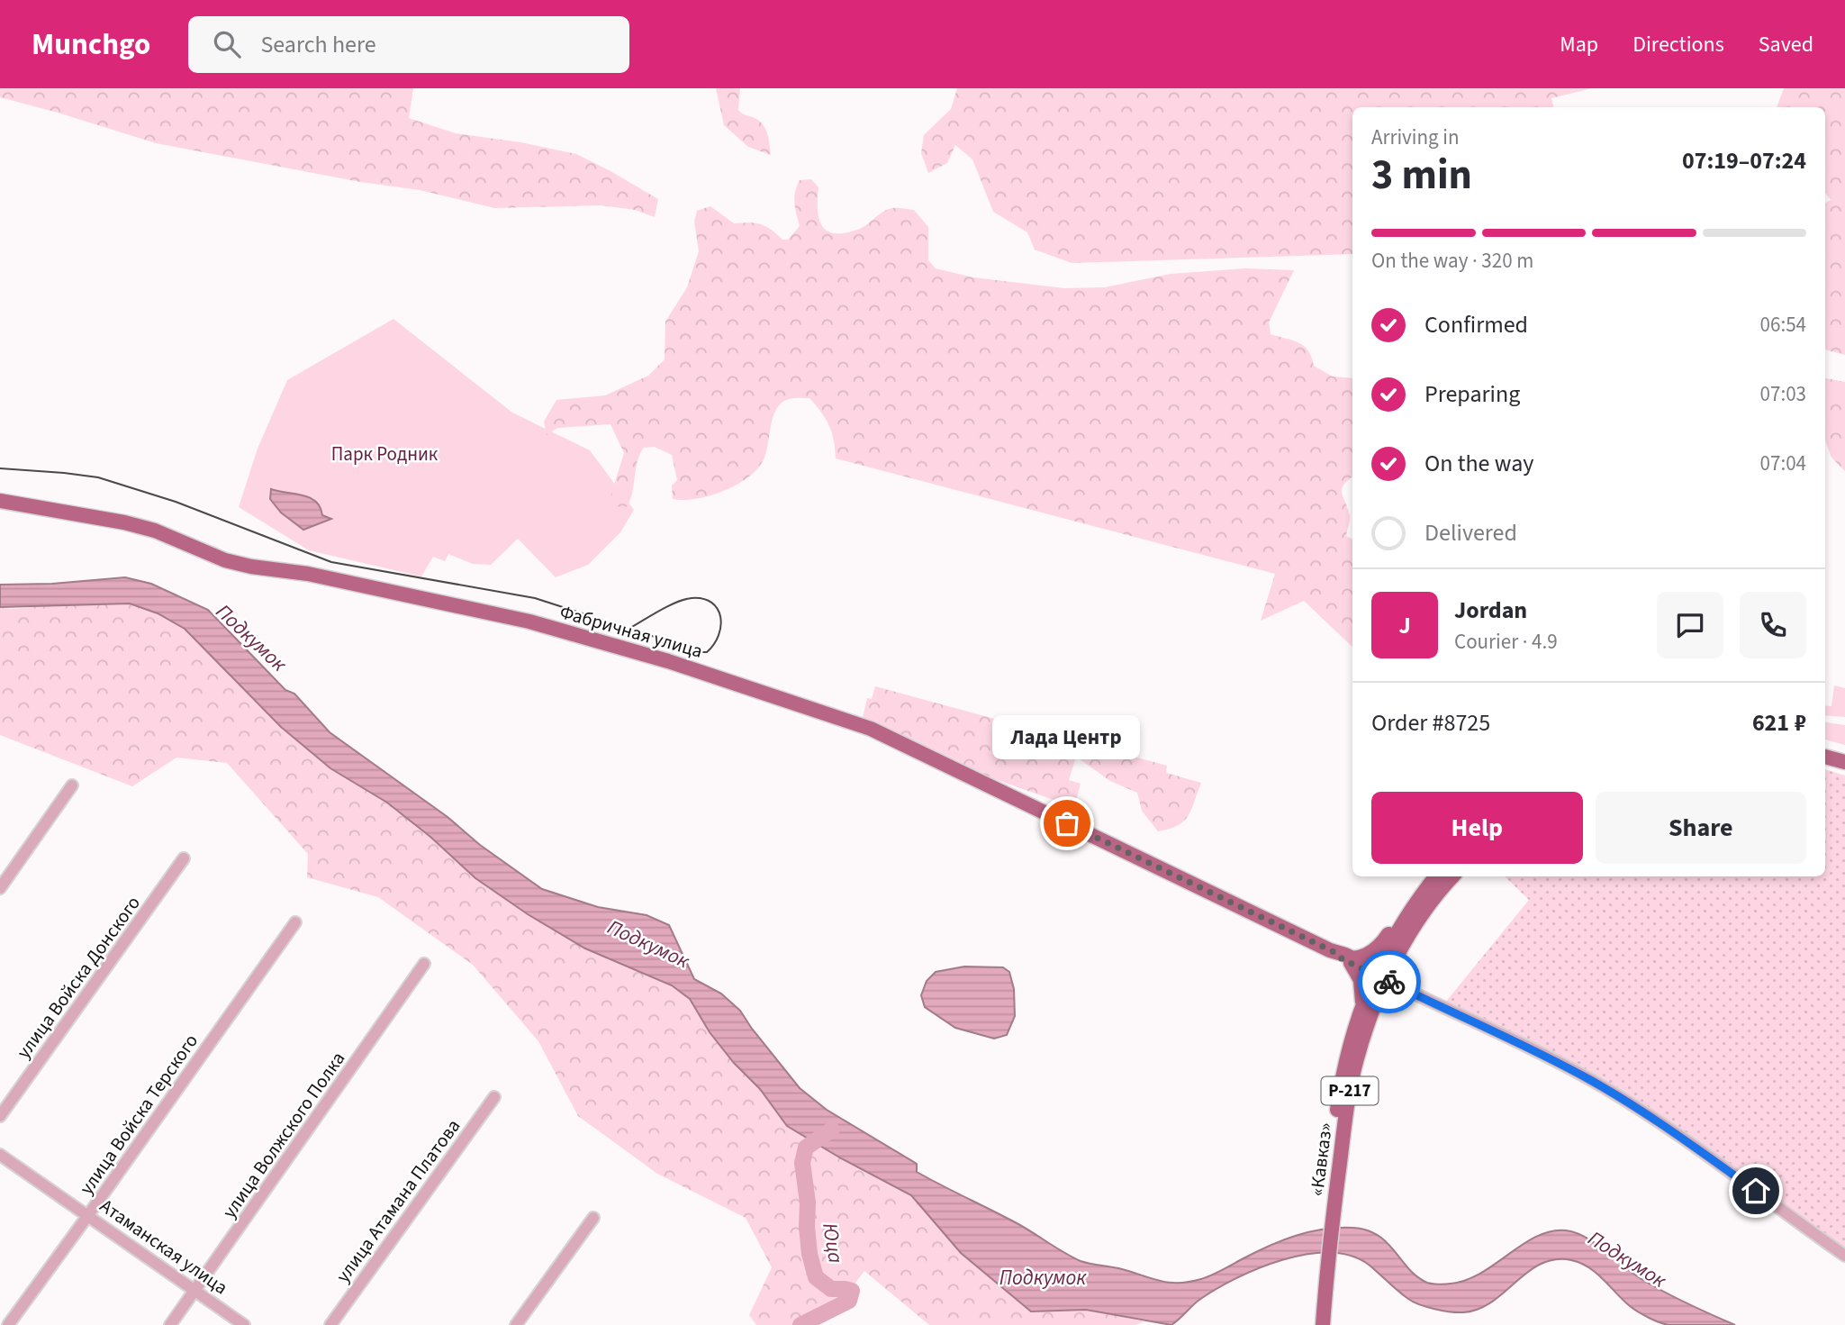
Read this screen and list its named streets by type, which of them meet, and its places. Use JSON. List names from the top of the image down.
{
  "streets": {
    "main road": ["Фабричная улица", "Р-217", "«Кавказ»"],
    "street": [
      "улица Войска Донского",
      "улица Войска Терского",
      "улица Волжского Полка",
      "улица Атамана Платова",
      "Атаманская улица"
    ]
  },
  "crossings": [
    ["Фабричная улица", "«Кавказ»"],
    ["улица Войска Терского", "Атаманская улица"],
    ["улица Волжского Полка", "Атаманская улица"]
  ],
  "water": ["Подкумок", "Юца"],
  "parks": ["Парк Родник"],
  "places": ["Лада Центр"],
  "page": {
    "header": "Munchgo",
    "search": "Search here",
    "nav": ["Map", "Directions", "Saved"],
    "heading": ["3 min", "Arriving in", "07:19–07:24"],
    "panel": [
      "Jordan",
      "Courier · 4.9",
      "Order #8725",
      "621 ₽"
    ],
    "bar": "On the way · 320 m",
    "list": [
      ["Confirmed", "06:54"],
      ["Preparing", "07:03"],
      ["On the way", "07:04"],
      "Delivered"
    ],
    "round": "J",
    "bubble": "Лада Центр",
    "buttons": ["Help", "Share"]
  }
}
